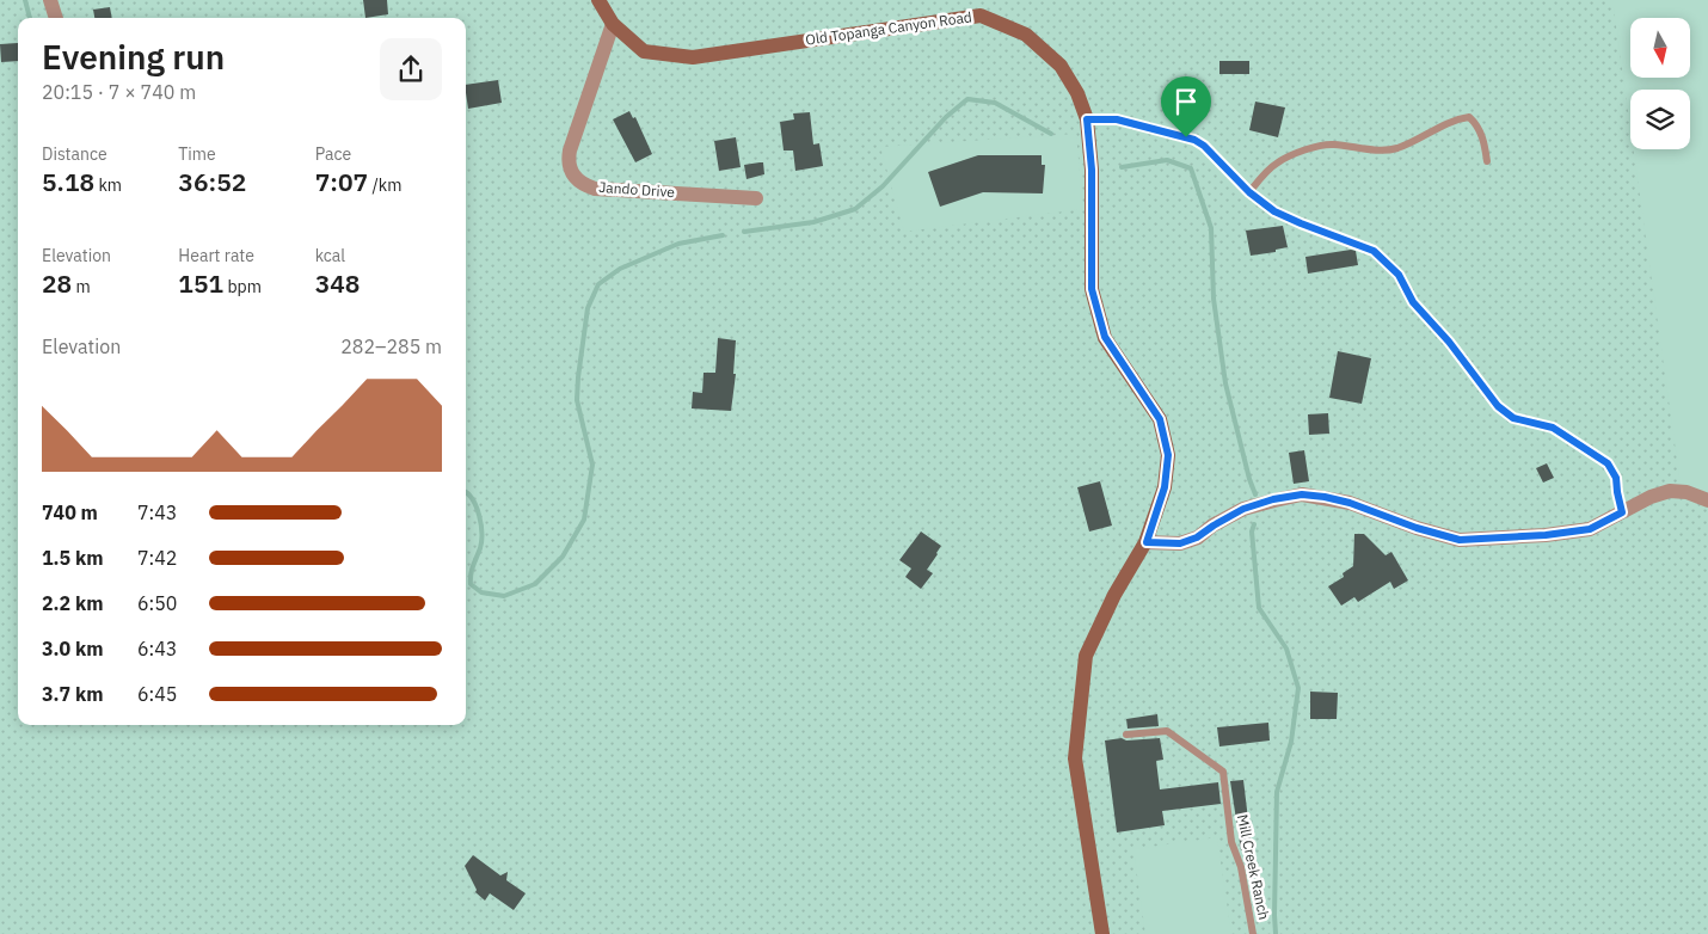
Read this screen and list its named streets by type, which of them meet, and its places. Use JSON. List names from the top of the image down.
{
  "streets": {
    "main road": ["Old Topanga Canyon Road"],
    "street": ["Jando Drive"],
    "lane": ["Mill Creek Ranch"]
  },
  "crossings": [
    ["Old Topanga Canyon Road", "Jando Drive"]
  ],
  "north": "bottom",
  "page": {
    "heading": ["Evening run", "20:15 · 7 × 740 m"],
    "stats": [
      ["Distance", "5.18 km"],
      ["Time", "36:52"],
      ["Pace", "7:07 /km"],
      ["Elevation", "28 m"],
      ["Heart rate", "151 bpm"],
      ["kcal", "348"]
    ],
    "chart": ["Elevation", "282–285 m"],
    "list": [
      {
        "name": "740 m",
        "note": "7:43"
      },
      {
        "name": "1.5 km",
        "note": "7:42"
      },
      {
        "name": "2.2 km",
        "note": "6:50"
      },
      {
        "name": "3.0 km",
        "note": "6:43"
      },
      {
        "name": "3.7 km",
        "note": "6:45"
      }
    ]
  }
}
